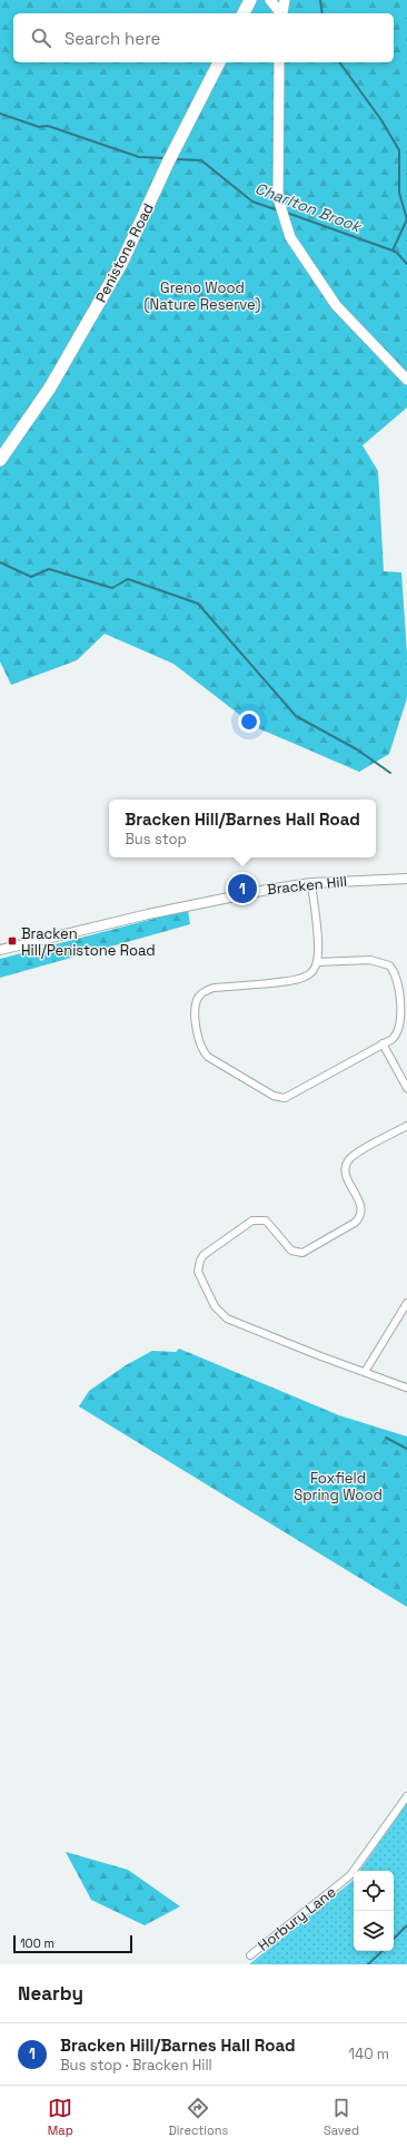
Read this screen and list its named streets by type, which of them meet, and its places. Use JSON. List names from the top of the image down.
{
  "streets": {
    "highway": ["Penistone Road"],
    "street": ["Bracken Hill", "Horbury Lane"]
  },
  "water": ["Charlton Brook"],
  "parks": ["Greno Wood (Nature Reserve)", "Foxfield Spring Wood"],
  "places": {
    "transit": ["Bracken Hill/Penistone Road"]
  },
  "scale_bar": "100 m",
  "page": {
    "search": "Search here",
    "popup": ["Bracken Hill/Barnes Hall Road", "Bus stop"],
    "pins": "1",
    "scale": "100 m",
    "heading": "Nearby",
    "list": [
      {
        "mark": "1",
        "name": "Bracken Hill/Barnes Hall Road",
        "note": "Bus stop · Bracken Hill",
        "value": "140 m"
      }
    ],
    "nav": ["Map", "Directions", "Saved"]
  }
}
